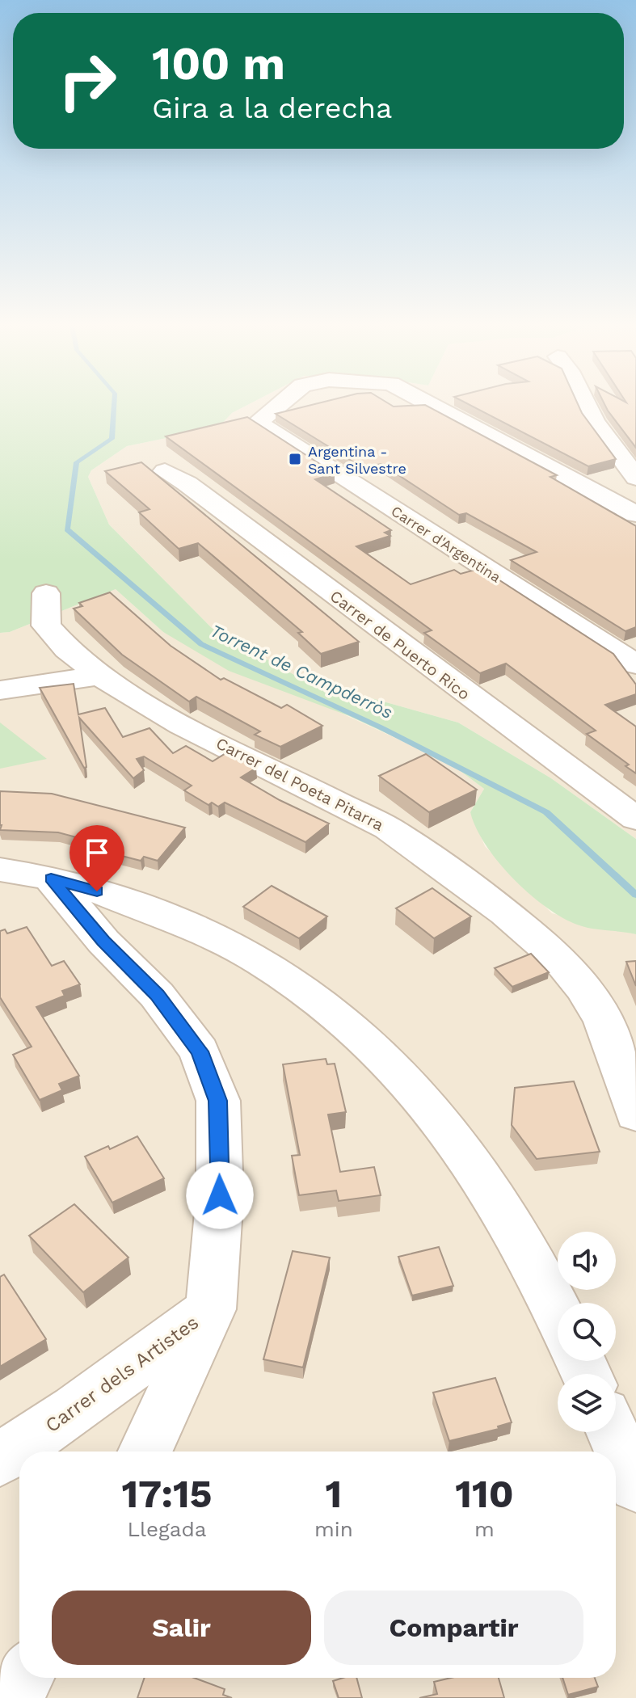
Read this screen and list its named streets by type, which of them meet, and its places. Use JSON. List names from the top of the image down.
{
  "streets": {
    "street": [
      "Carrer d'Argentina",
      "Carrer de Puerto Rico",
      "Carrer del Poeta Pitarra",
      "Carrer dels Artistes"
    ]
  },
  "water": ["Torrent de Campderròs"],
  "places": {
    "transit": ["Argentina - Sant Silvestre"]
  },
  "page": {
    "turn": ["100 m", "Gira a la derecha"],
    "eta": [
      "17:15",
      "Llegada",
      "1",
      "min",
      "110",
      "m"
    ],
    "buttons": ["Salir", "Compartir"]
  }
}
